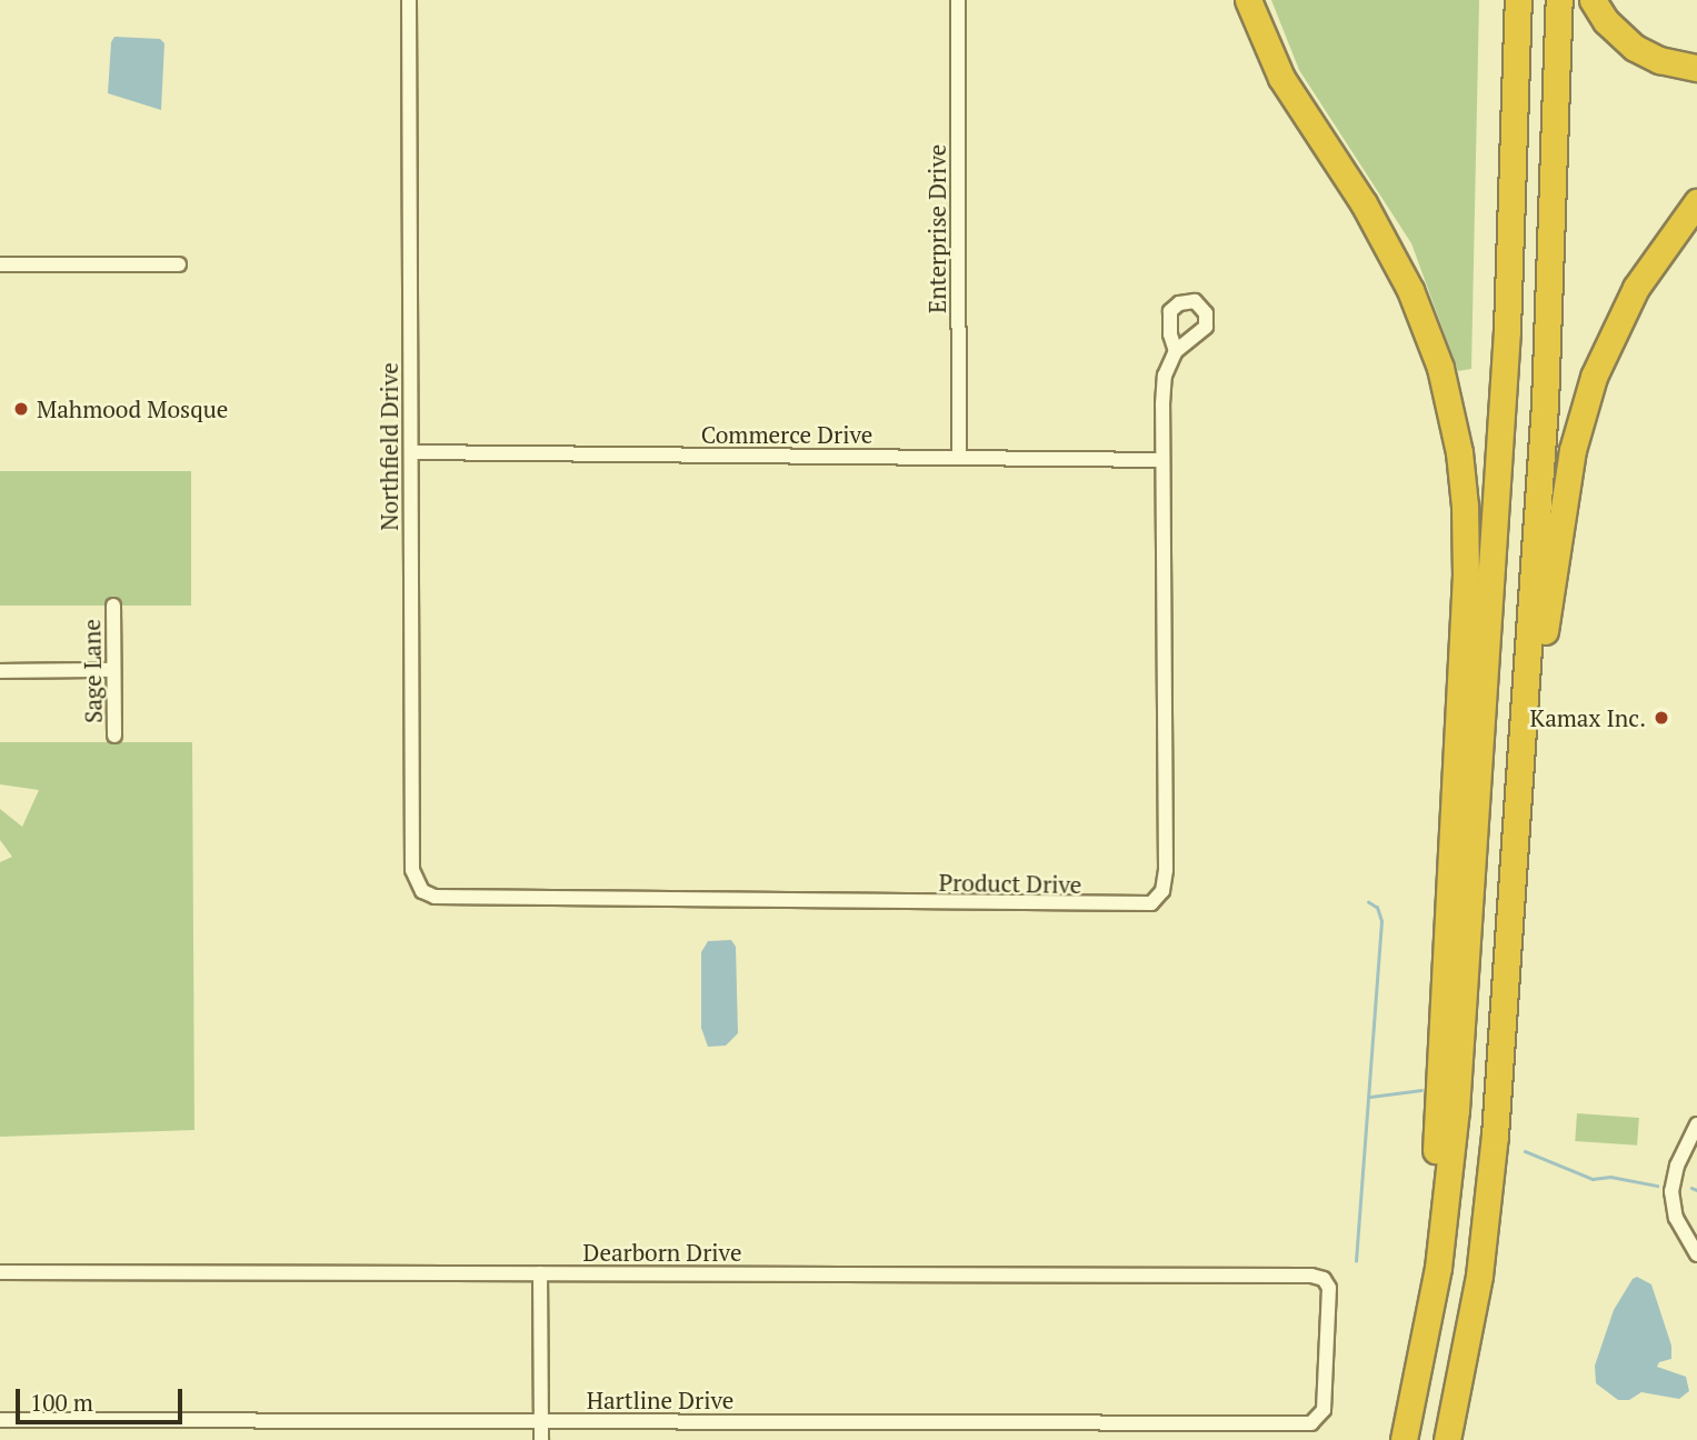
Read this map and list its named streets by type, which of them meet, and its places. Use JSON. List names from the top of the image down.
{
  "streets": {
    "street": [
      "Enterprise Drive",
      "Commerce Drive",
      "Northfield Drive",
      "Sage Lane",
      "Product Drive",
      "Dearborn Drive",
      "Hartline Drive"
    ]
  },
  "crossings": [
    ["Enterprise Drive", "Commerce Drive"],
    ["Commerce Drive", "Northfield Drive"],
    ["Commerce Drive", "Product Drive"],
    ["Northfield Drive", "Product Drive"],
    ["Dearborn Drive", "Hartline Drive"]
  ],
  "places": ["Mahmood Mosque", "Kamax Inc."],
  "scale_bar": "100 m"
}
